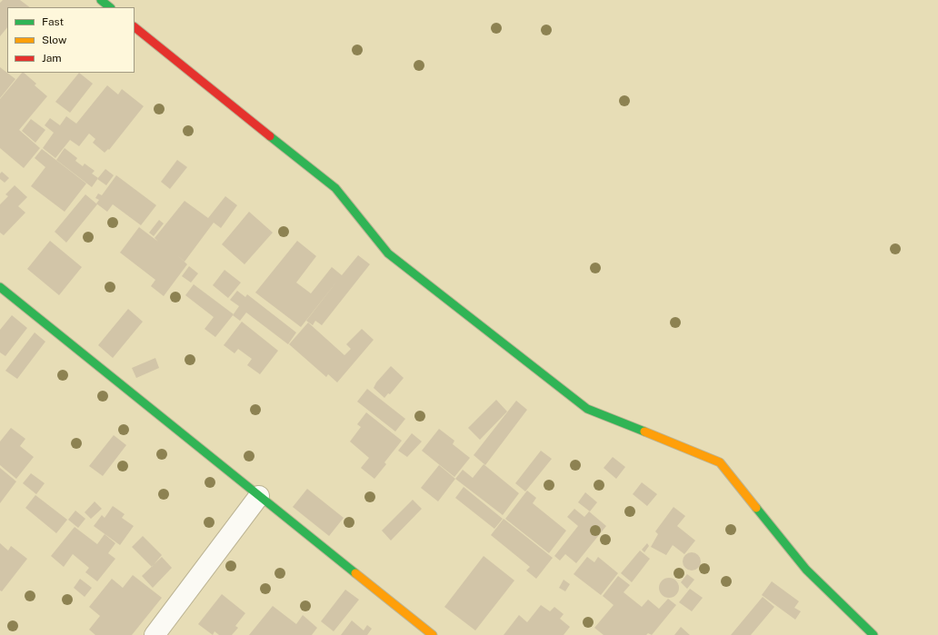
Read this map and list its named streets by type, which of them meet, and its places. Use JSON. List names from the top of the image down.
{
  "legend": ["Fast", "Slow", "Jam"]
}
